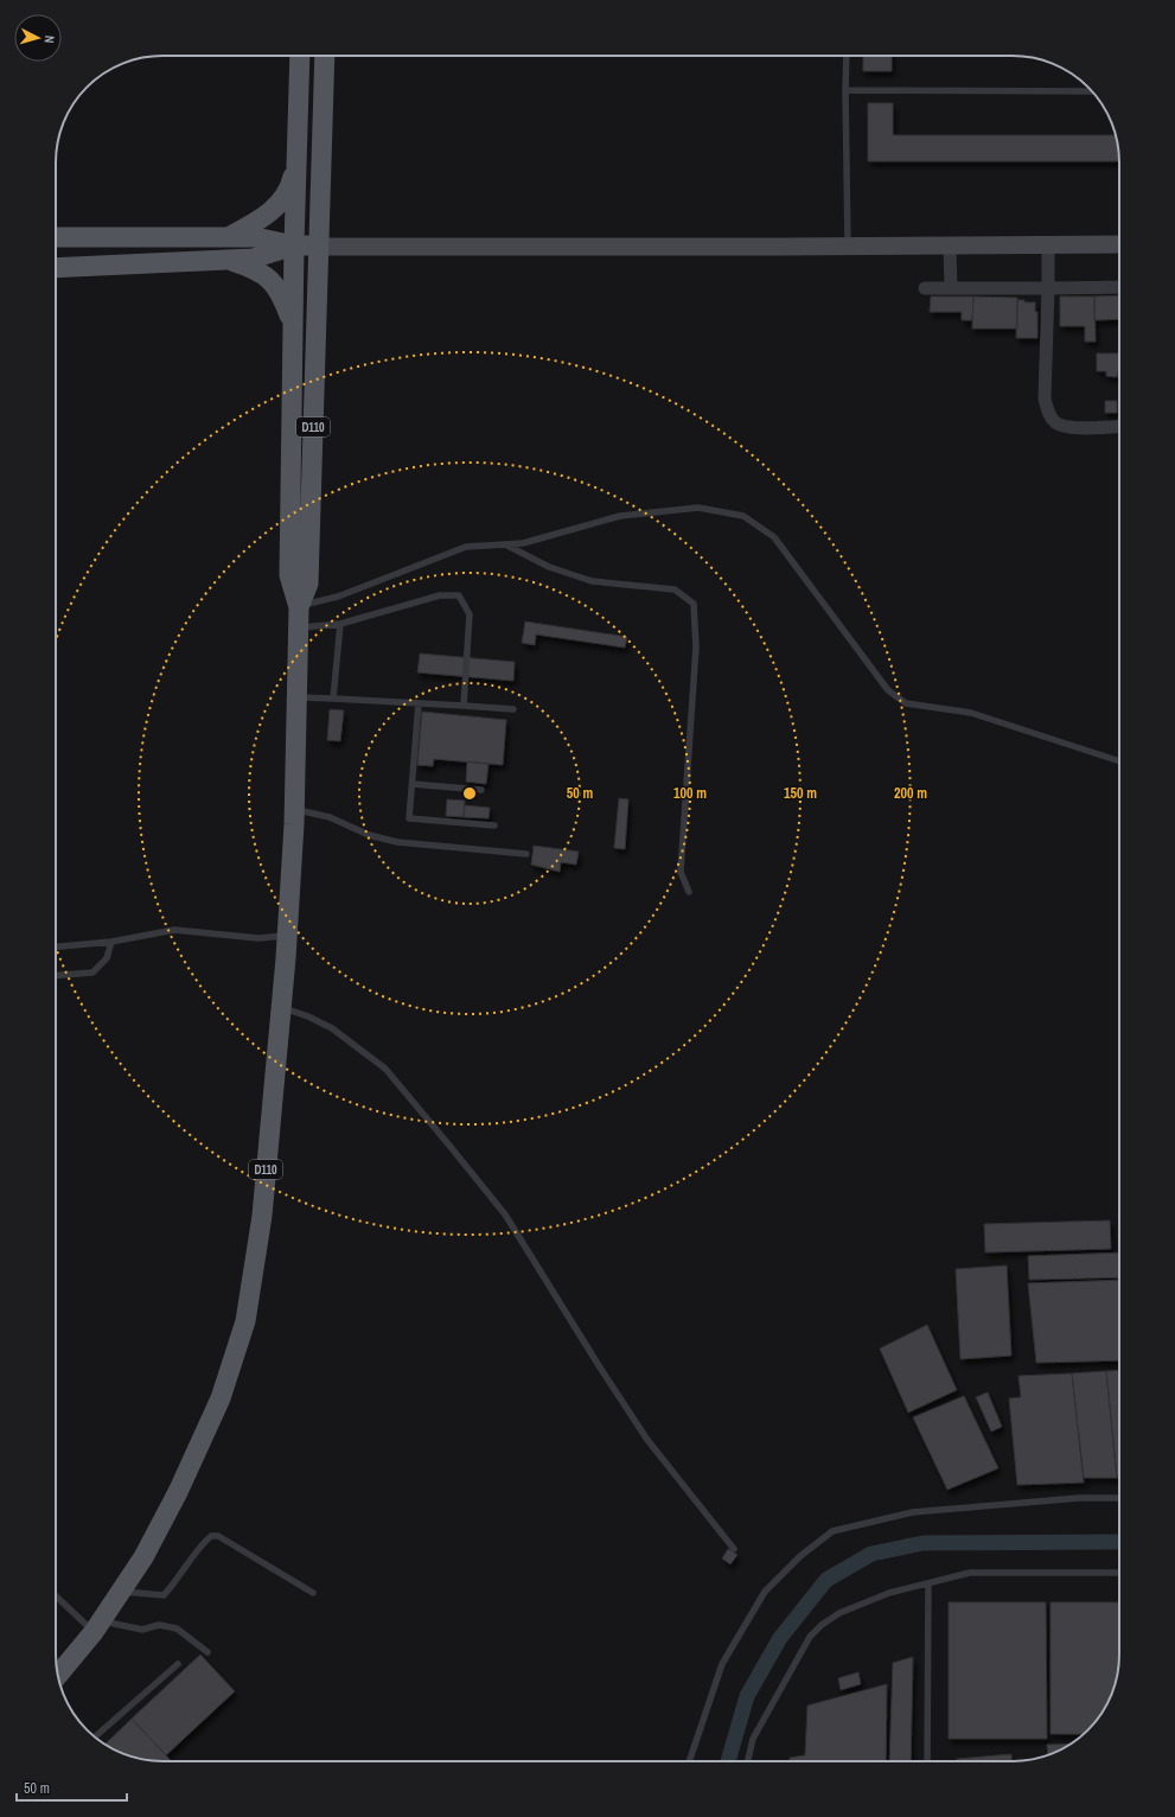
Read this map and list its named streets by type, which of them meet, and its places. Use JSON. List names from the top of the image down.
{
  "streets": {
    "main road": ["D110"]
  },
  "scale_bar": "50 m",
  "north": "right",
  "rings": [
    "50 m",
    "100 m",
    "150 m",
    "200 m"
  ]
}
